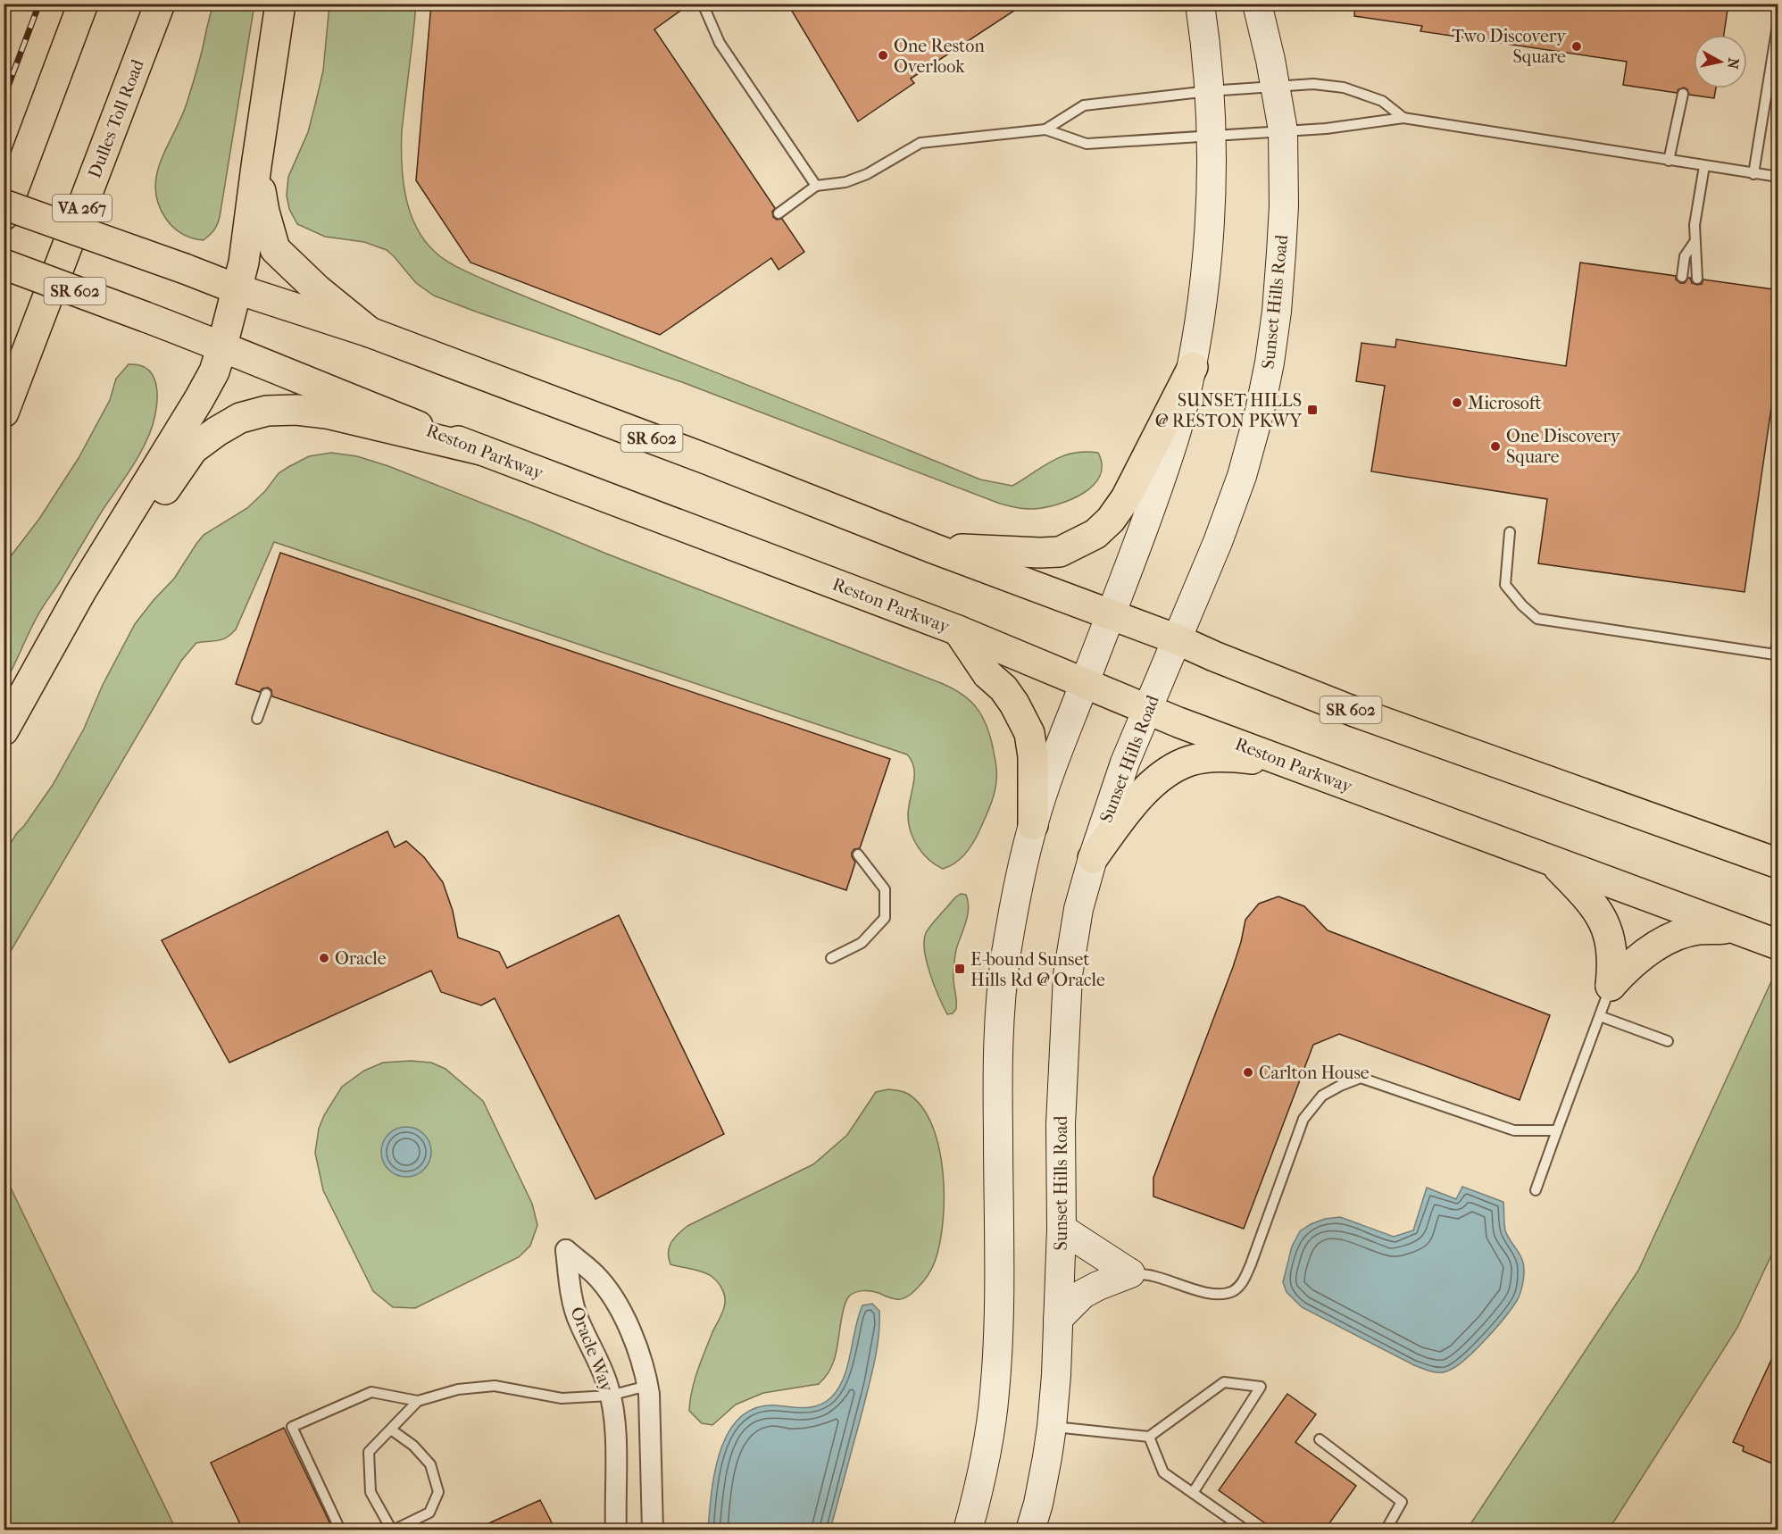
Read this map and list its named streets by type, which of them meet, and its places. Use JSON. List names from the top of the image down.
{
  "streets": {
    "main road": [
      "Dulles Toll Road",
      "VA 267",
      "SR 602",
      "Sunset Hills Road",
      "Reston Parkway"
    ],
    "street": ["Oracle Way"]
  },
  "crossings": [
    ["SR 602", "Sunset Hills Road"],
    ["Sunset Hills Road", "Reston Parkway"]
  ],
  "places": {
    "other": [
      "Two Discovery Square",
      "One Reston Overlook",
      "Microsoft",
      "One Discovery Square",
      "Oracle",
      "Carlton House"
    ],
    "transit": ["SUNSET HILLS @ RESTON PKWY", "E-bound Sunset Hills Rd @ Oracle"]
  },
  "north": "right"
}
